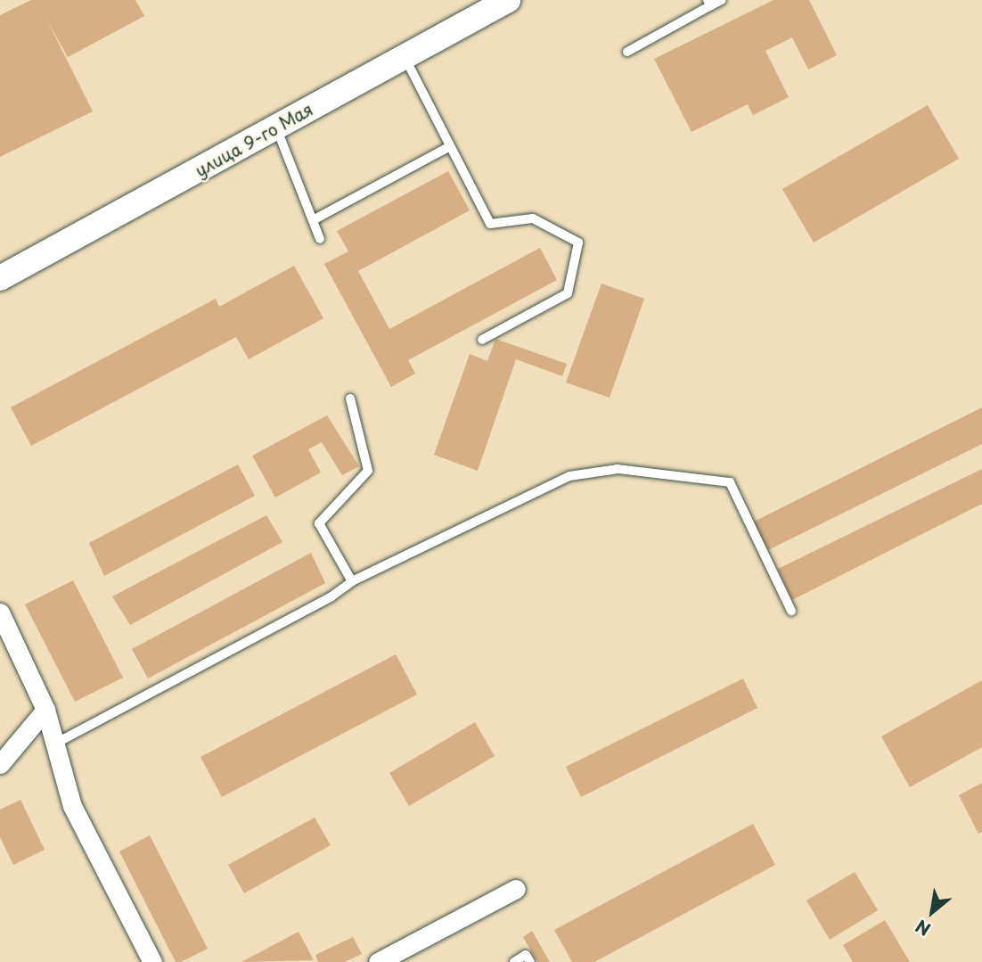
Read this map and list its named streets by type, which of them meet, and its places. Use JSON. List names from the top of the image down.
{
  "streets": {
    "main road": ["улица 9-го Мая"]
  },
  "north": "bottom left"
}
